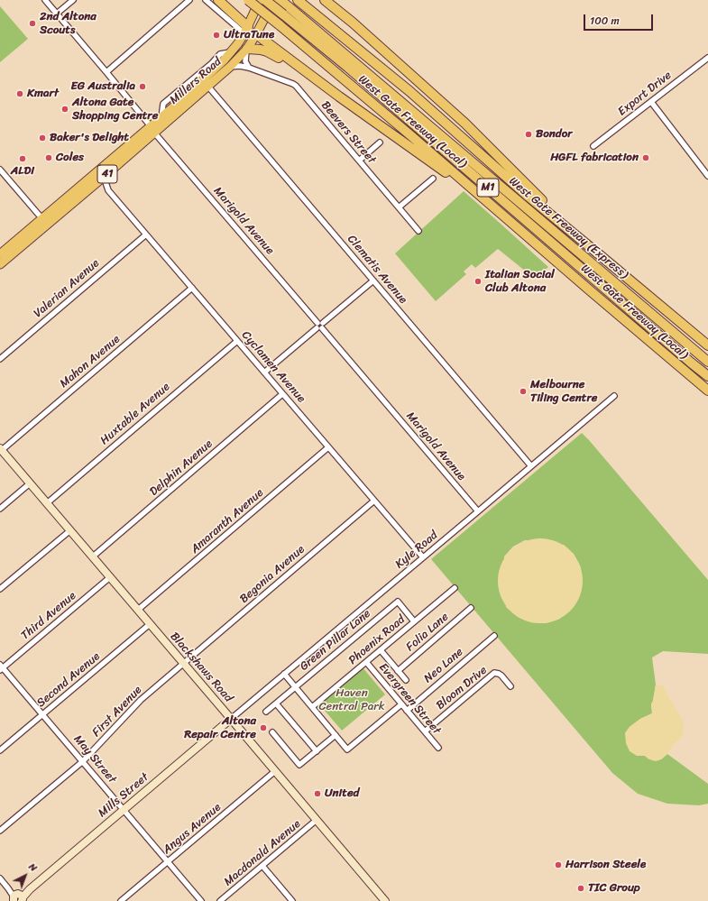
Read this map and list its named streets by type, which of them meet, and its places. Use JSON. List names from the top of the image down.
{
  "streets": {
    "highway": ["West Gate Freeway (Local)", "M1", "West Gate Freeway (Express)"],
    "main road": [
      "Millers Road",
      "41",
      "Blackshaws Road",
      "Mills Street"
    ],
    "street": [
      "Export Drive",
      "Beevers Street",
      "Marigold Avenue",
      "Clematis Avenue",
      "Valerian Avenue",
      "Mahon Avenue",
      "Cyclamen Avenue",
      "Huxtable Avenue",
      "Delphin Avenue",
      "Amaranth Avenue",
      "Kyle Road",
      "Begonia Avenue",
      "Third Avenue",
      "Folia Lane",
      "Green Pillar Lane",
      "Phoenix Road",
      "Neo Lane",
      "Second Avenue",
      "Bloom Drive",
      "Evergreen Street",
      "First Avenue",
      "May Street",
      "Angus Avenue",
      "Macdonald Avenue"
    ]
  },
  "crossings": [
    ["Millers Road", "Beevers Street"],
    ["Millers Road", "Marigold Avenue"],
    ["Millers Road", "Clematis Avenue"],
    ["Marigold Avenue", "Kyle Road"],
    ["Clematis Avenue", "Kyle Road"],
    ["Valerian Avenue", "Cyclamen Avenue"],
    ["Mahon Avenue", "Cyclamen Avenue"],
    ["Mahon Avenue", "Blackshaws Road"],
    ["Cyclamen Avenue", "Huxtable Avenue"],
    ["Cyclamen Avenue", "Delphin Avenue"],
    ["Cyclamen Avenue", "Amaranth Avenue"],
    ["Cyclamen Avenue", "Kyle Road"],
    ["Cyclamen Avenue", "Begonia Avenue"],
    ["Huxtable Avenue", "Blackshaws Road"],
    ["Delphin Avenue", "Blackshaws Road"],
    ["Amaranth Avenue", "Blackshaws Road"],
    ["Kyle Road", "Blackshaws Road"],
    ["Kyle Road", "Mills Street"],
    ["Begonia Avenue", "Blackshaws Road"],
    ["Begonia Avenue", "First Avenue"],
    ["Third Avenue", "Blackshaws Road"],
    ["Third Avenue", "May Street"],
    ["Green Pillar Lane", "Phoenix Road"],
    ["Phoenix Road", "Evergreen Street"],
    ["Neo Lane", "Evergreen Street"],
    ["Blackshaws Road", "Second Avenue"],
    ["Blackshaws Road", "First Avenue"],
    ["Blackshaws Road", "Mills Street"],
    ["Blackshaws Road", "Angus Avenue"],
    ["Blackshaws Road", "Macdonald Avenue"],
    ["Second Avenue", "May Street"],
    ["Bloom Drive", "Evergreen Street"],
    ["First Avenue", "May Street"],
    ["May Street", "Mills Street"],
    ["May Street", "Angus Avenue"]
  ],
  "parks": ["Haven Central Park"],
  "places": [
    "2nd Altona Scouts",
    "UltraTune",
    "EG Australia",
    "Kmart",
    "Altona Gate Shopping Centre",
    "Bondor",
    "Baker's Delight",
    "Coles",
    "HGFL fabrication",
    "ALDI",
    "Italian Social Club Altona",
    "Melbourne Tiling Centre",
    "Altona Repair Centre",
    "United",
    "Harrison Steele",
    "TIC Group"
  ],
  "scale_bar": "100 m",
  "north": "top right"
}
